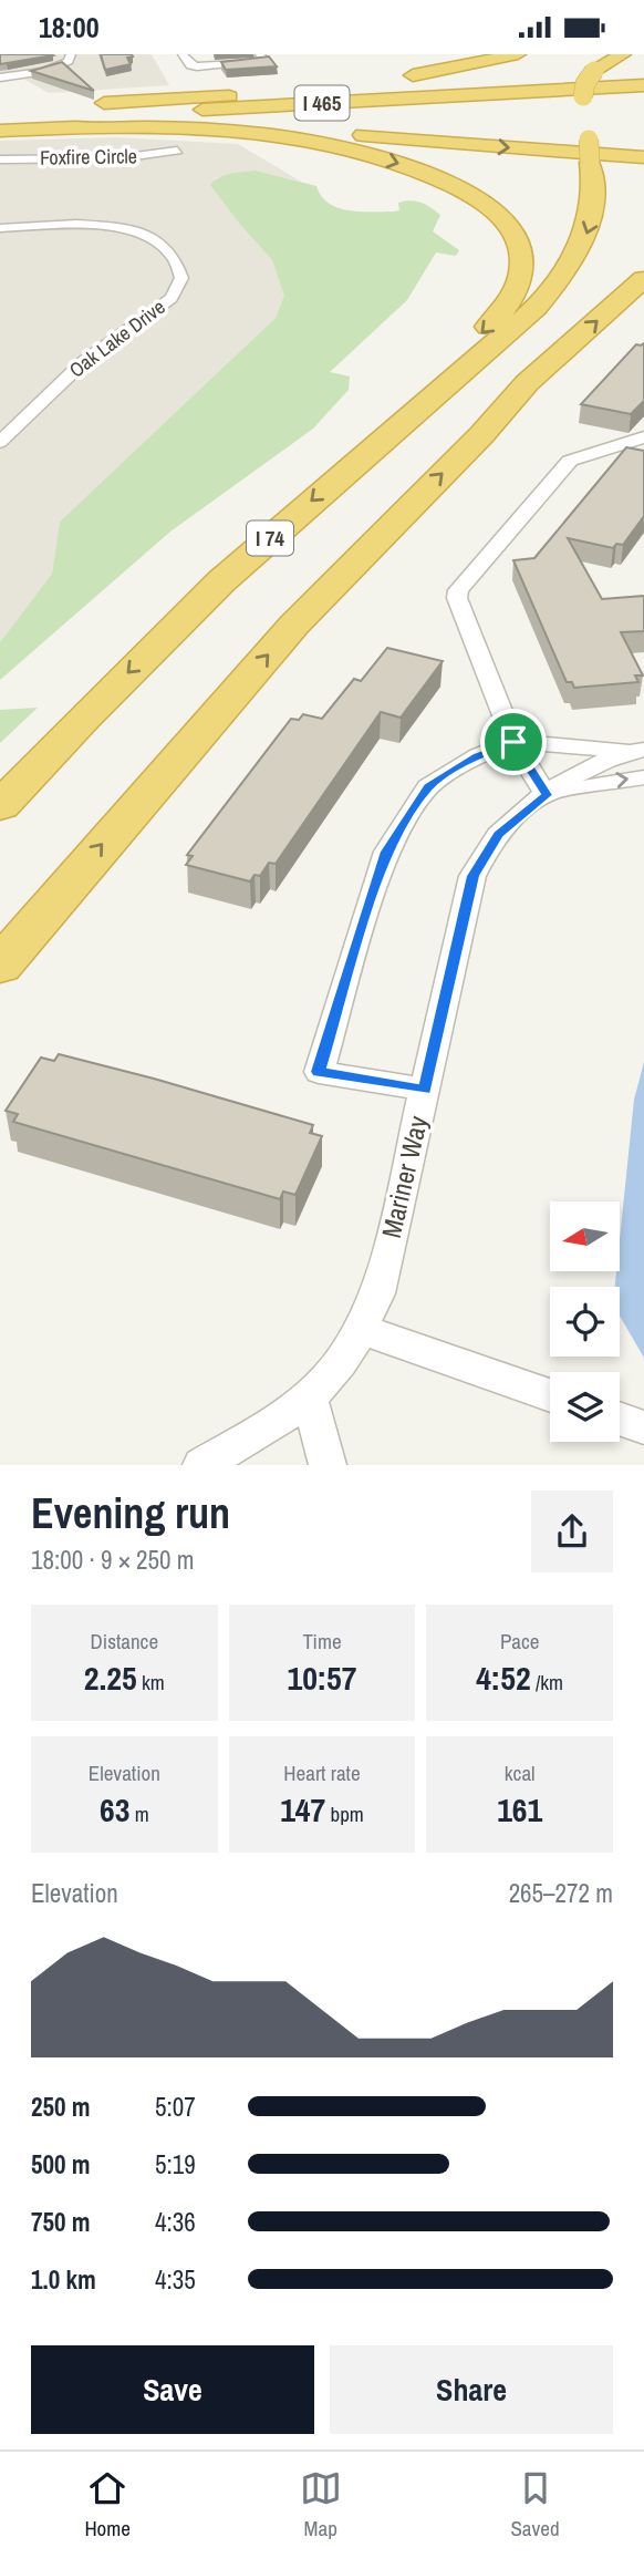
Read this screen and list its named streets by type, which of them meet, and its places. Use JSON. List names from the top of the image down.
{
  "streets": {
    "highway": ["I 465", "I 74"],
    "street": ["Foxfire Circle", "Oak Lake Drive", "Mariner Way"]
  },
  "north": "left",
  "page": {
    "status": "18:00",
    "heading": ["Evening run", "18:00 · 9 × 250 m"],
    "stats": [
      ["Distance", "2.25 km"],
      ["Time", "10:57"],
      ["Pace", "4:52 /km"],
      ["Elevation", "63 m"],
      ["Heart rate", "147 bpm"],
      ["kcal", "161"]
    ],
    "chart": ["Elevation", "265–272 m"],
    "list": [
      {
        "name": "250 m",
        "note": "5:07"
      },
      {
        "name": "500 m",
        "note": "5:19"
      },
      {
        "name": "750 m",
        "note": "4:36"
      },
      {
        "name": "1.0 km",
        "note": "4:35"
      }
    ],
    "buttons": ["Save", "Share"],
    "tabs": ["Home", "Map", "Saved"]
  }
}
